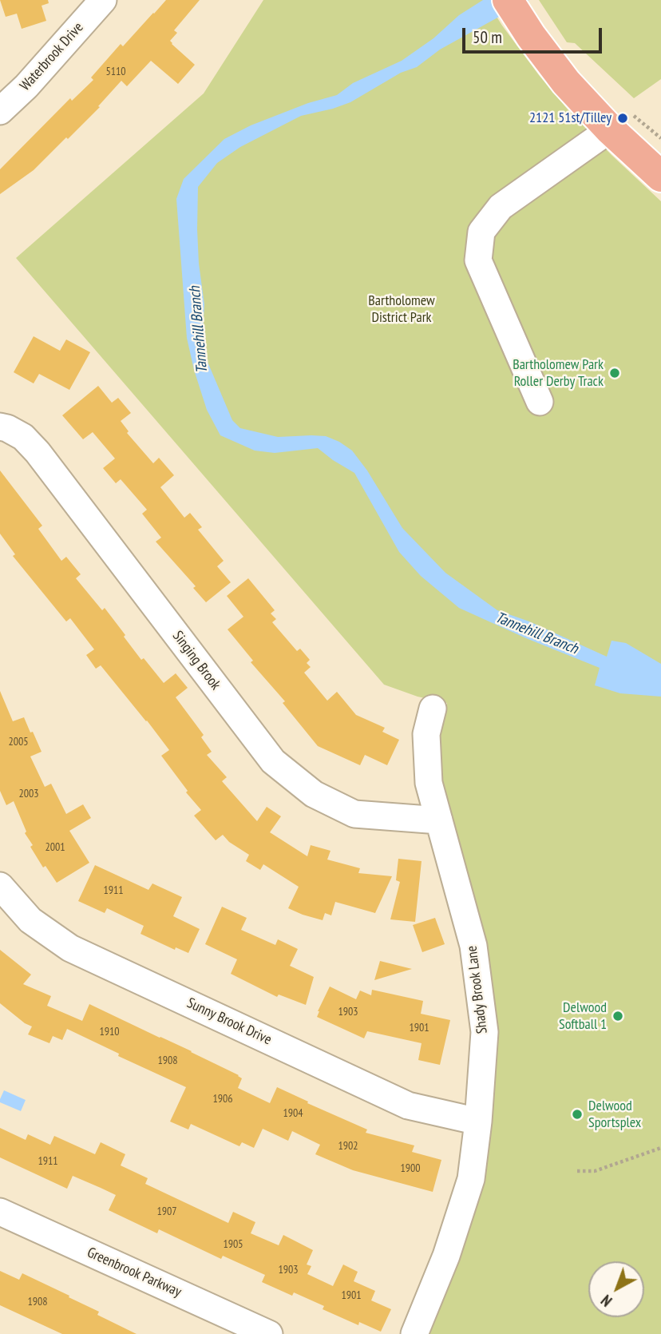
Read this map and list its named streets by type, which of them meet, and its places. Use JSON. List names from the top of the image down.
{
  "streets": {
    "street": [
      "Waterbrook Drive",
      "Singing Brook",
      "Shady Brook Lane",
      "Sunny Brook Drive",
      "Greenbrook Parkway"
    ]
  },
  "crossings": [
    ["Singing Brook", "Shady Brook Lane"],
    ["Shady Brook Lane", "Sunny Brook Drive"]
  ],
  "water": ["Tannehill Branch"],
  "parks": ["Bartholomew District Park"],
  "places": [
    "2121 51st/Tilley",
    "Bartholomew Park Roller Derby Track",
    "Delwood Softball 1",
    "Delwood Sportsplex"
  ],
  "house_numbers": [
    "5110",
    "2005",
    "2003",
    "2001",
    "1911",
    "1903",
    "1901",
    "1910",
    "1908",
    "1906",
    "1904",
    "1902",
    "1911",
    "1900",
    "1907",
    "1905",
    "1903",
    "1901",
    "1908"
  ],
  "scale_bar": "50 m",
  "north": "bottom left"
}
